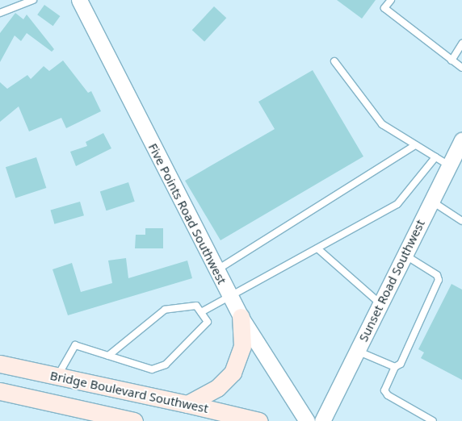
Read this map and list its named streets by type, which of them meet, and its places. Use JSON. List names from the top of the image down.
{
  "streets": {
    "main road": ["Bridge Boulevard Southwest"],
    "street": ["Five Points Road Southwest", "Sunset Road Southwest"]
  }
}
